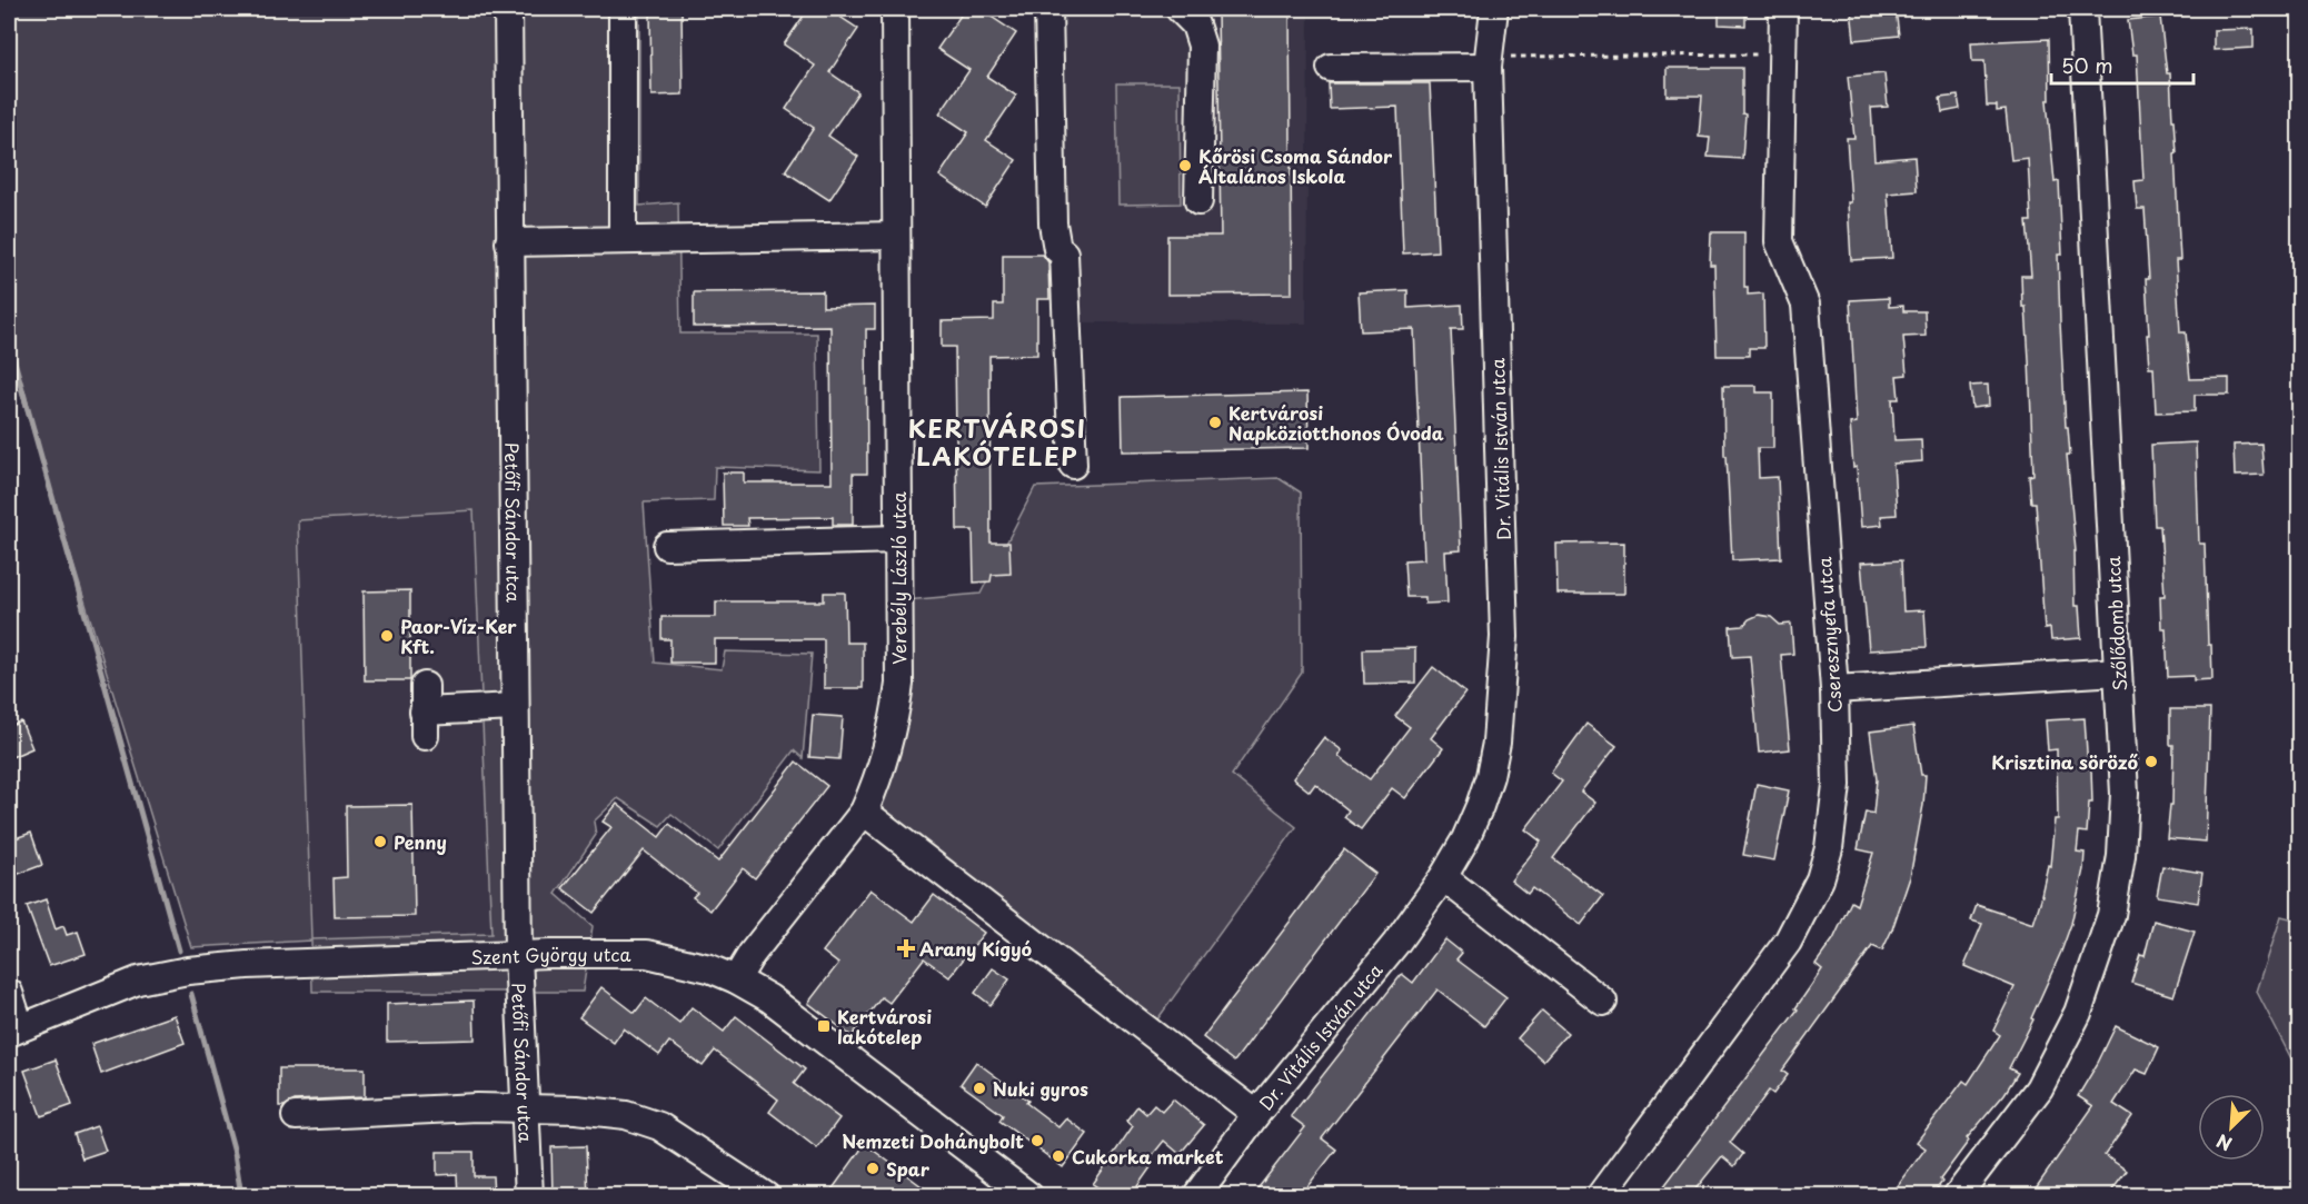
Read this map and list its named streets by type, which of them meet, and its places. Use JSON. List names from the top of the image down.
{
  "streets": {
    "street": [
      "Dr. Vitális István utca",
      "Petőfi Sándor utca",
      "Verebély László utca",
      "Szőlődomb utca",
      "Cseresznyefa utca",
      "Szent György utca"
    ]
  },
  "crossings": [
    ["Petőfi Sándor utca", "Szent György utca"],
    ["Verebély László utca", "Szent György utca"]
  ],
  "districts": ["KERTVÁROSI LAKÓTELEP"],
  "places": {
    "other": [
      "Kőrösi Csoma Sándor Általános Iskola",
      "Kertvárosi Napköziotthonos Óvoda",
      "Paor-Víz-Ker Kft.",
      "Krisztina söröző",
      "Penny",
      "Nuki gyros",
      "Nemzeti Dohánybolt",
      "Cukorka market",
      "Spar"
    ],
    "health": ["Arany Kígyó"],
    "transit": ["Kertvárosi lakótelep"]
  },
  "scale_bar": "50 m",
  "north": "bottom left"
}
